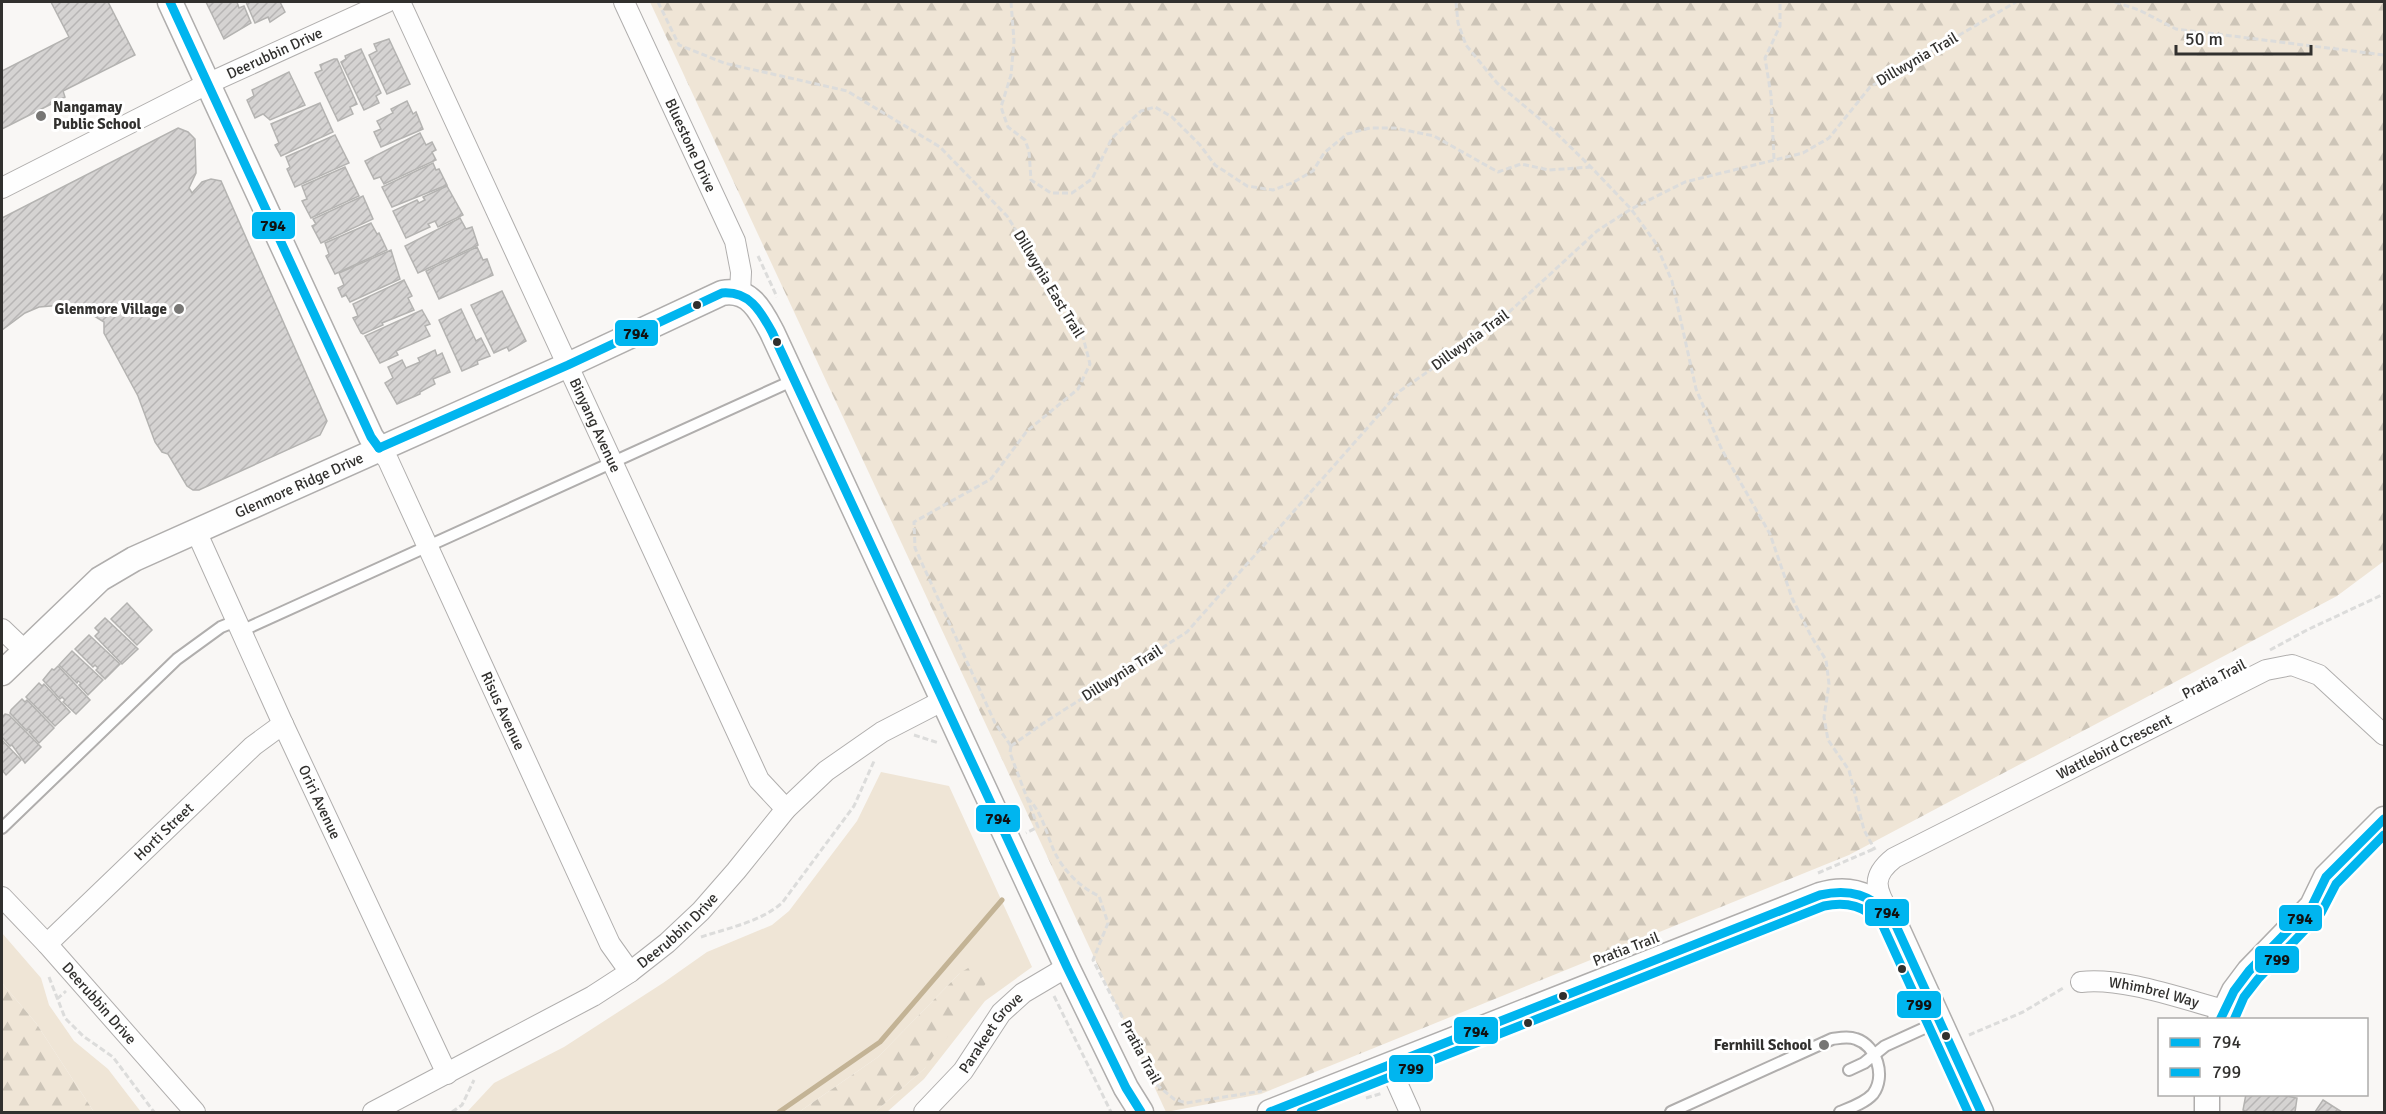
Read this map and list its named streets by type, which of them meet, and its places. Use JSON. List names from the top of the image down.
{
  "streets": {
    "street": [
      "Deerubbin Drive",
      "Bluestone Drive",
      "Binyang Avenue",
      "Glenmore Ridge Drive",
      "Risus Avenue",
      "Wattlebird Crescent",
      "Oriri Avenue",
      "Horti Street",
      "Whimbrel Way",
      "Parakeet Grove"
    ],
    "path": ["Dillwynia Trail", "Dillwynia East Trail", "Pratia Trail"]
  },
  "crossings": [
    ["Deerubbin Drive", "Binyang Avenue"],
    ["Deerubbin Drive", "Risus Avenue"],
    ["Deerubbin Drive", "Oriri Avenue"],
    ["Deerubbin Drive", "Horti Street"],
    ["Dillwynia Trail", "Dillwynia East Trail"],
    ["Bluestone Drive", "Glenmore Ridge Drive"],
    ["Binyang Avenue", "Glenmore Ridge Drive"],
    ["Glenmore Ridge Drive", "Risus Avenue"],
    ["Glenmore Ridge Drive", "Oriri Avenue"],
    ["Oriri Avenue", "Horti Street"]
  ],
  "places": ["Nangamay Public School", "Glenmore Village", "Fernhill School"],
  "lines": ["transit line 794", "transit line 799"],
  "legend": ["794", "799"],
  "scale_bar": "50 m"
}
